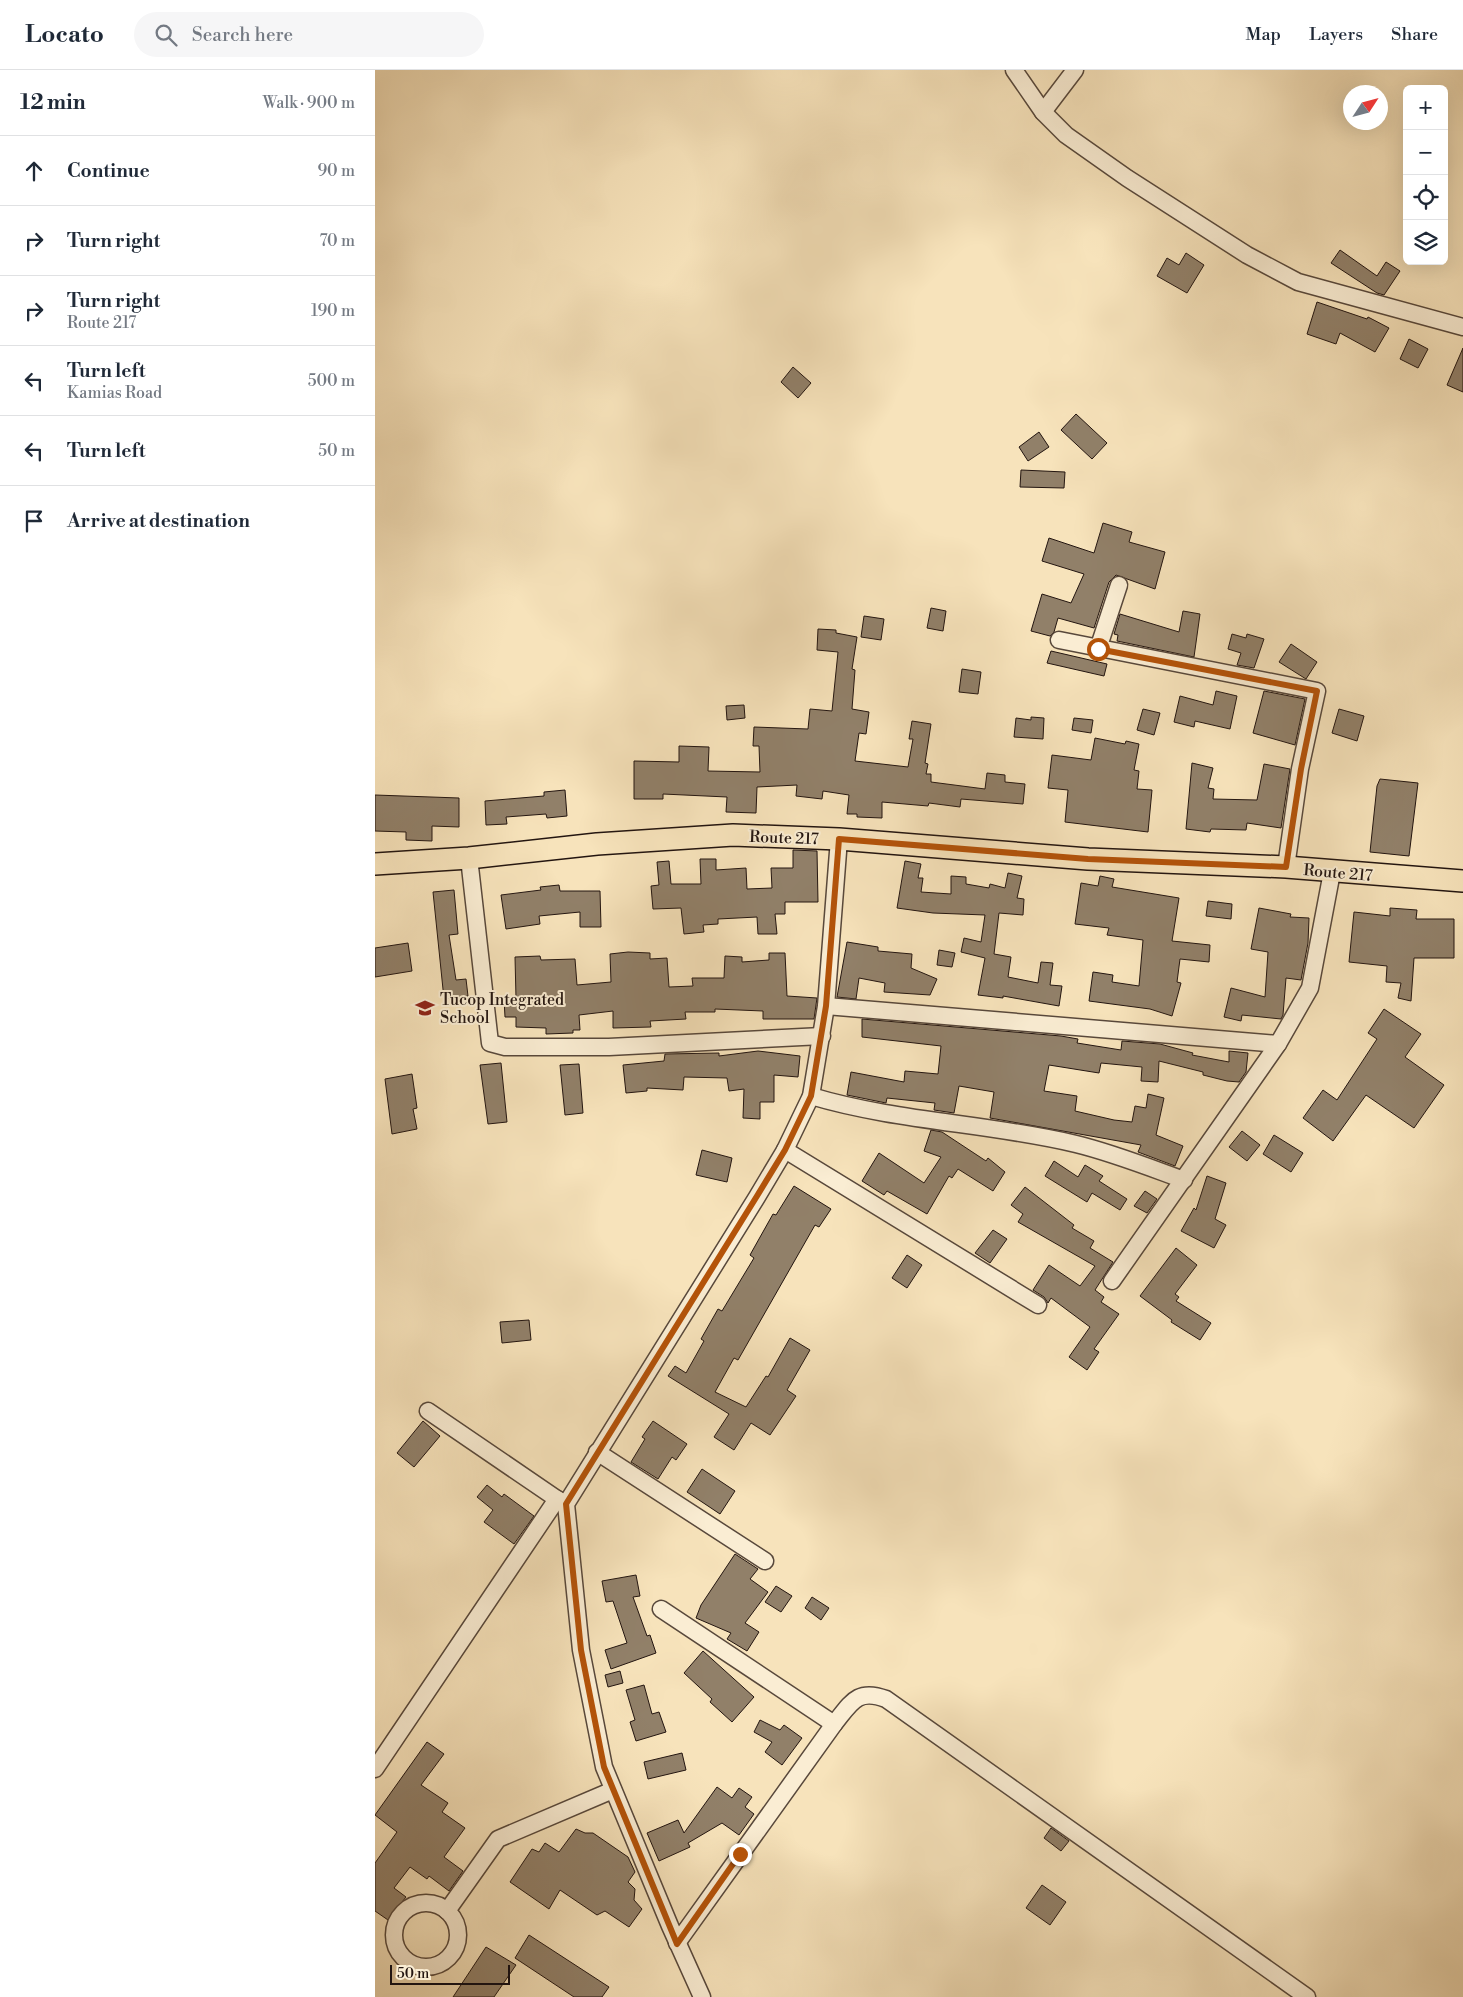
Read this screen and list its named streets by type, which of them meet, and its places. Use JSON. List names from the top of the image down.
{
  "streets": {
    "main road": ["Route 217"]
  },
  "places": {
    "school or university": ["Tucop Integrated School"]
  },
  "scale_bar": "50 m",
  "north": "top right",
  "page": {
    "header": "Locato",
    "search": "Search here",
    "nav": ["Map", "Layers", "Share"],
    "heading": ["12 min", "Walk · 900 m"],
    "map_buttons": ["+", "−"],
    "list": [
      ["Continue", "90 m"],
      ["Turn right", "70 m"],
      ["Turn right", "Route 217", "190 m"],
      ["Turn left", "Kamias Road", "500 m"],
      ["Turn left", "50 m"],
      "Arrive at destination"
    ],
    "scale": "50 m"
  }
}
